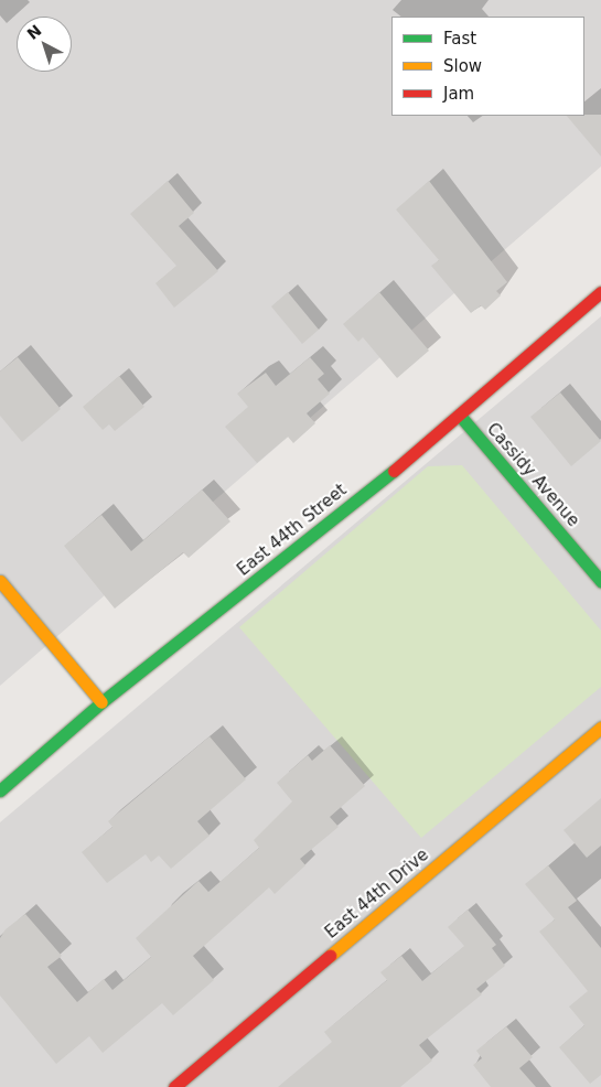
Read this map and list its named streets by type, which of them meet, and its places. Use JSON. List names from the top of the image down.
{
  "streets": {
    "street": ["Cassidy Avenue", "East 44th Street", "East 44th Drive"]
  },
  "crossings": [
    ["Cassidy Avenue", "East 44th Street"]
  ],
  "legend": ["Fast", "Slow", "Jam"],
  "north": "top left"
}
